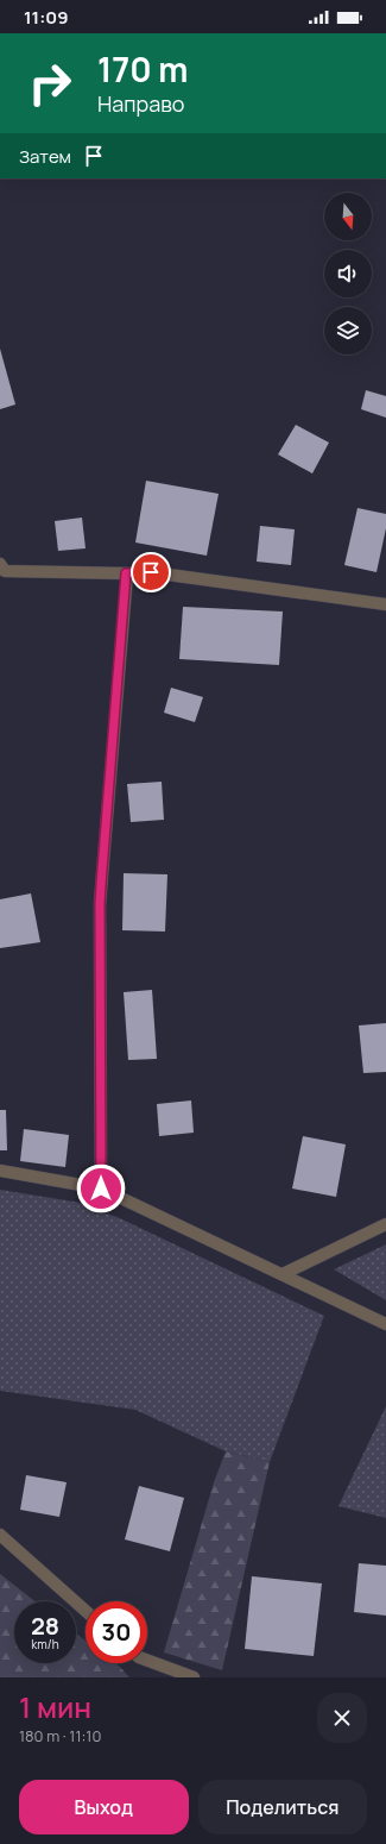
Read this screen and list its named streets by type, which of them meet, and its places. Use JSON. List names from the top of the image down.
{
  "north": "bottom",
  "page": {
    "status": "11:09",
    "turn": ["170 m", "Направо"],
    "then": "Затем",
    "speed": "28 km/h",
    "limit": "30",
    "heading": ["1 мин", "180 m · 11:10"],
    "buttons": ["Выход", "Поделиться"]
  }
}
